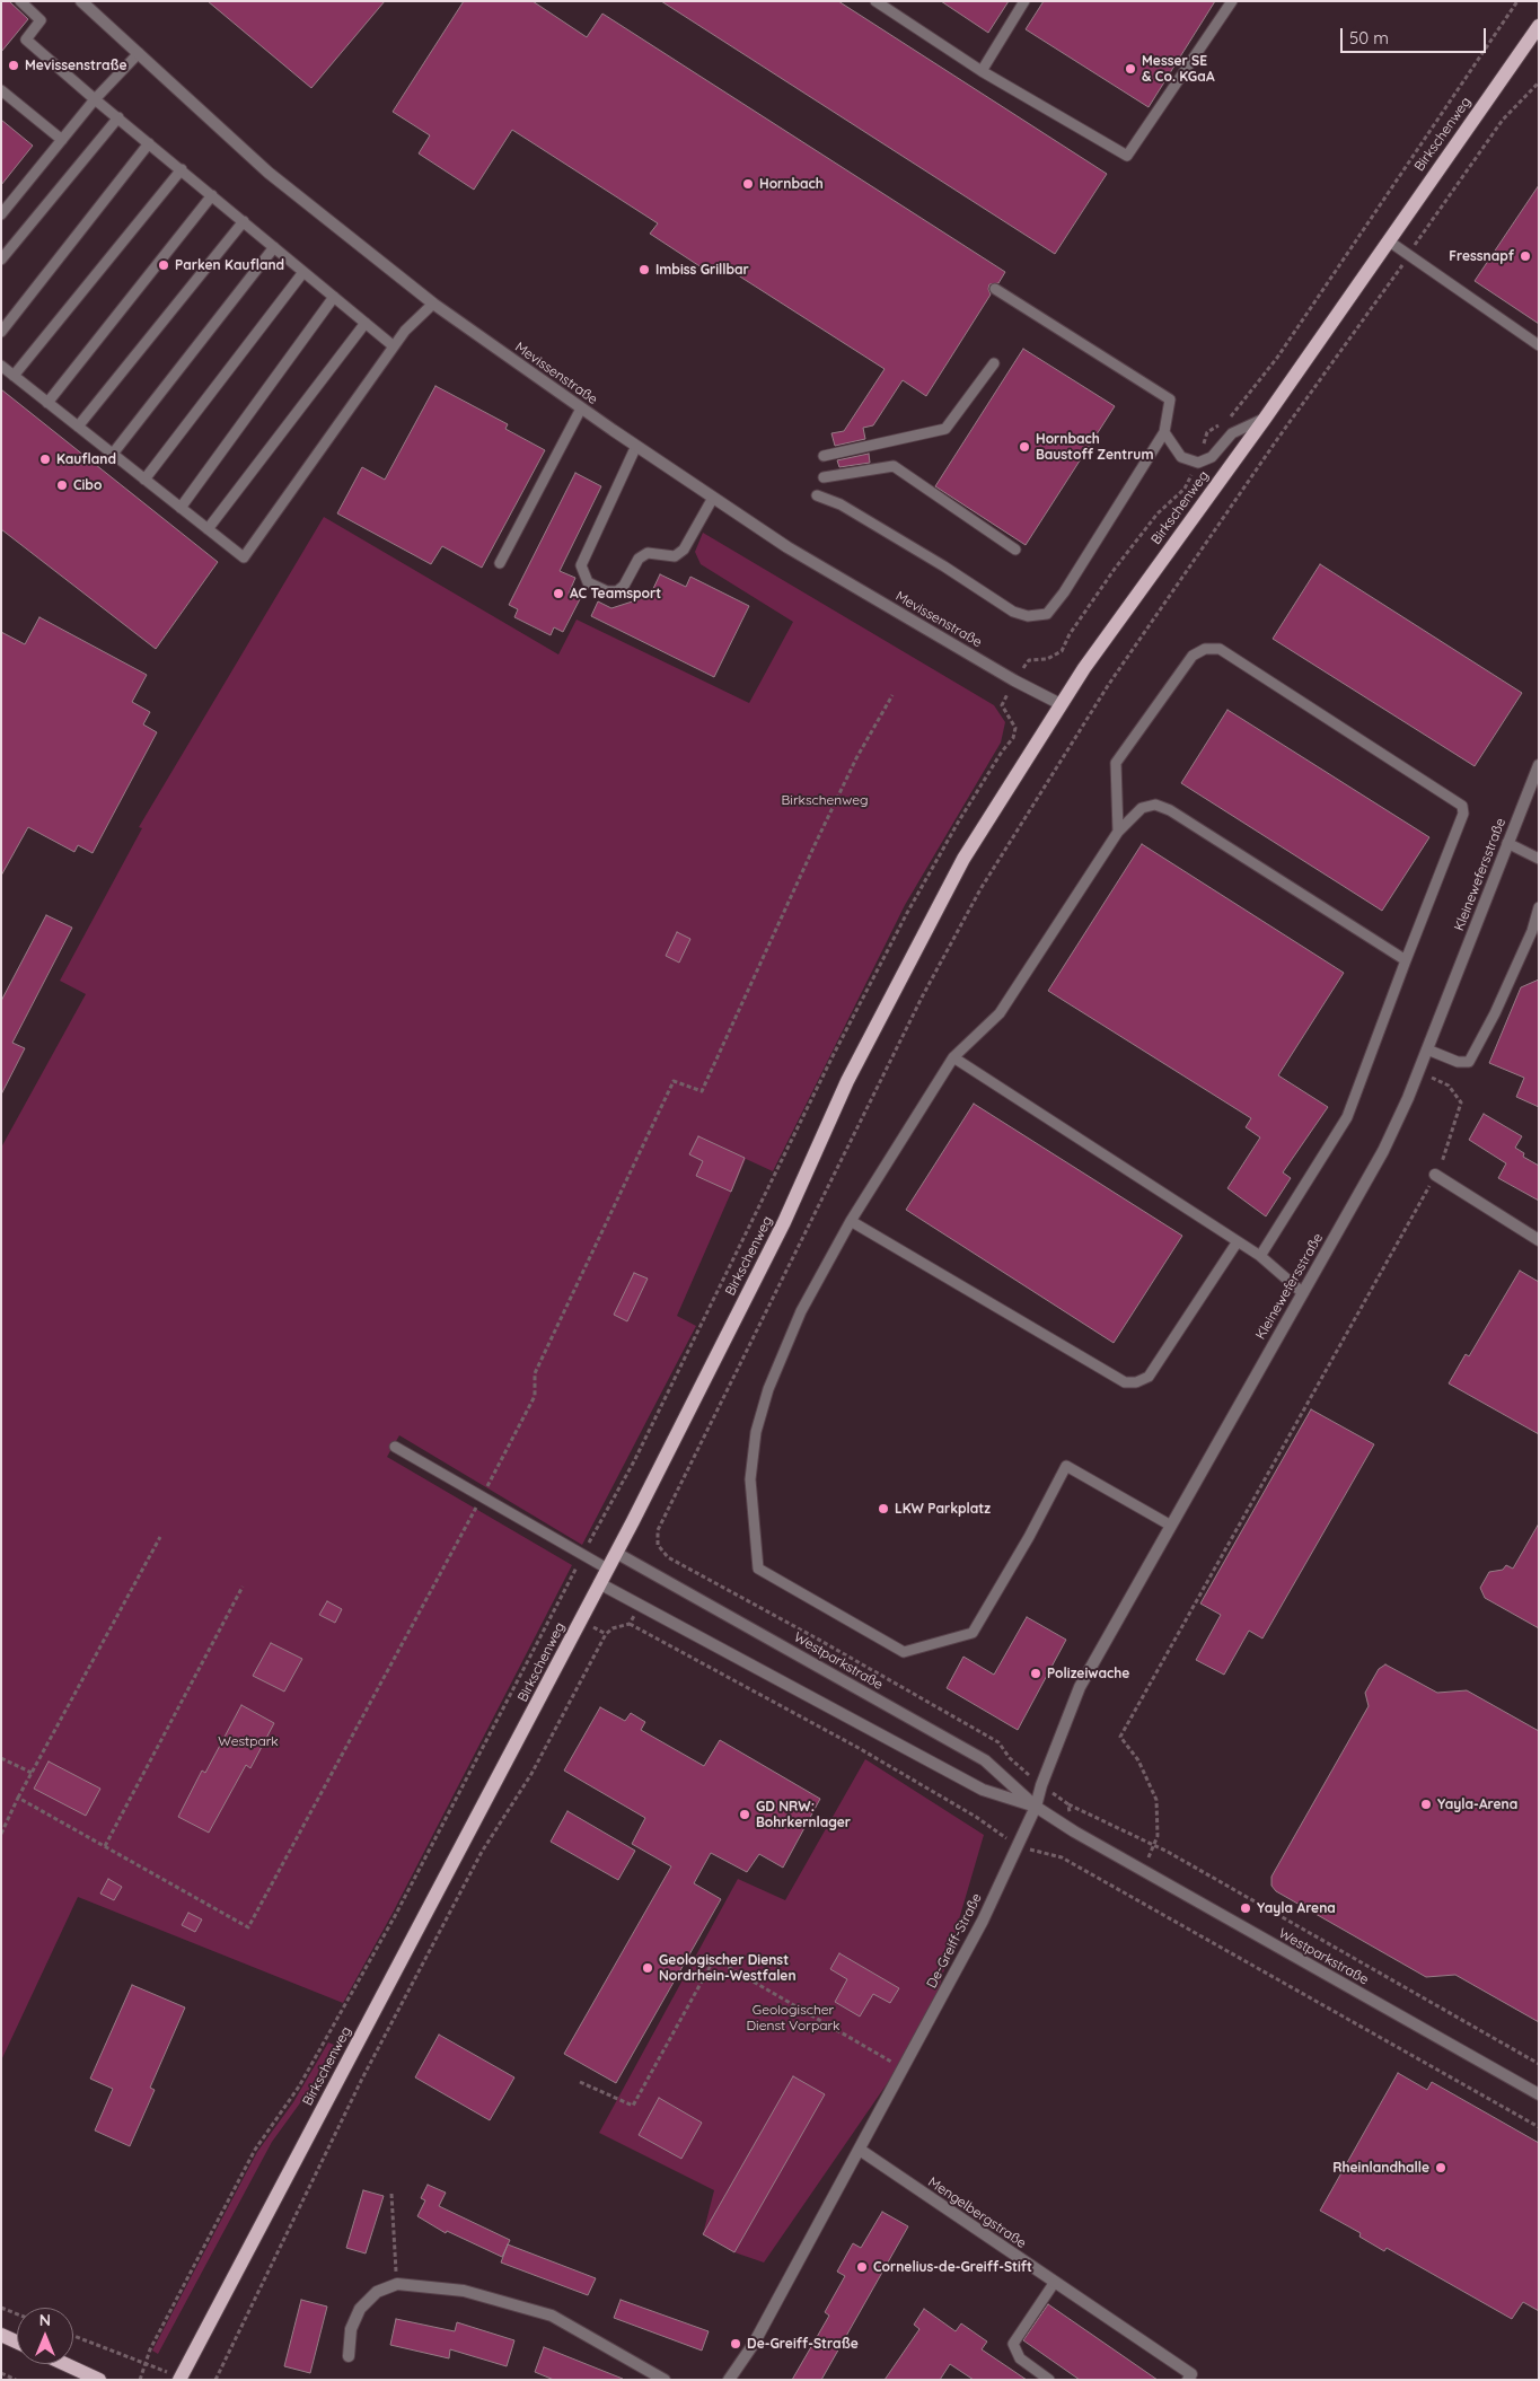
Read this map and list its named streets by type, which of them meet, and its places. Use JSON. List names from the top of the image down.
{
  "streets": {
    "main road": ["Birkschenweg"],
    "street": [
      "Mevissenstraße",
      "Kleinewefersstraße",
      "Westparkstraße",
      "De-Greiff-Straße",
      "Mengelbergstraße"
    ]
  },
  "crossings": [
    ["Birkschenweg", "Mevissenstraße"],
    ["Birkschenweg", "Westparkstraße"],
    ["Kleinewefersstraße", "Westparkstraße"],
    ["Kleinewefersstraße", "De-Greiff-Straße"],
    ["Westparkstraße", "De-Greiff-Straße"],
    ["De-Greiff-Straße", "Mengelbergstraße"]
  ],
  "parks": ["Birkschenweg", "Westpark", "Geologischer Dienst Vorpark"],
  "places": [
    "Mevissenstraße",
    "Messer SE & Co. KGaA",
    "Hornbach",
    "Fressnapf",
    "Parken Kaufland",
    "Imbiss Grillbar",
    "Hornbach Baustoff Zentrum",
    "Kaufland",
    "Cibo",
    "AC Teamsport",
    "LKW Parkplatz",
    "Polizeiwache",
    "Yayla-Arena",
    "GD NRW: Bohrkernlager",
    "Yayla Arena",
    "Geologischer Dienst Nordrhein-Westfalen",
    "Rheinlandhalle",
    "Cornelius-de-Greiff-Stift",
    "De-Greiff-Straße"
  ],
  "scale_bar": "50 m",
  "north": "top"
}
